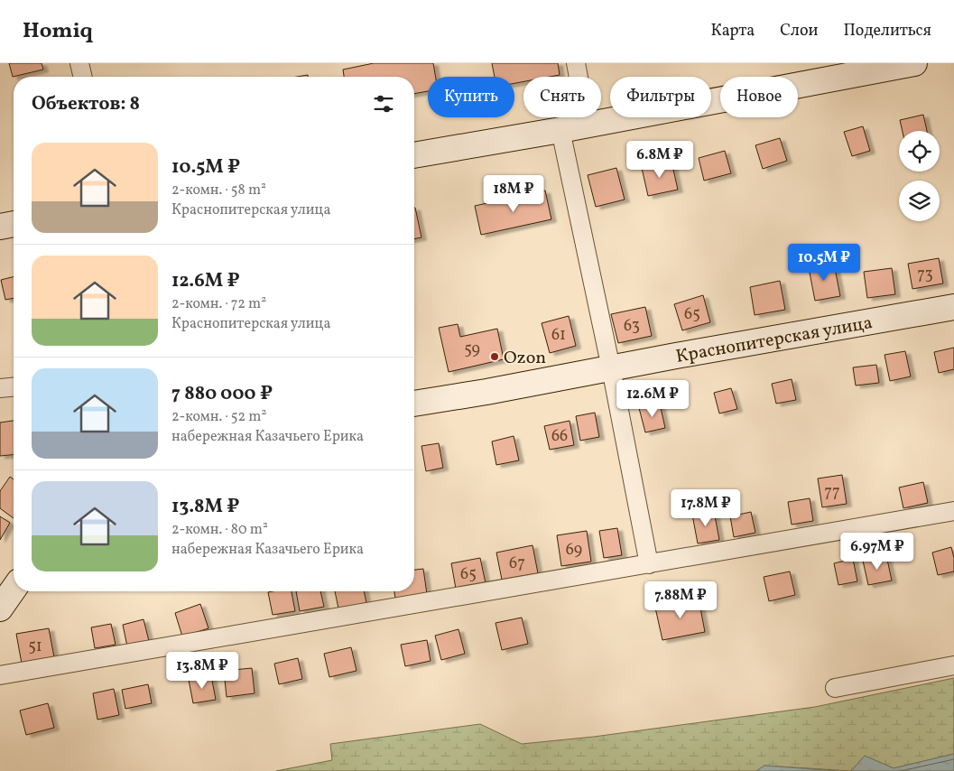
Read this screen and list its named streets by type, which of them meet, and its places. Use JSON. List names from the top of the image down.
{
  "streets": {
    "main road": ["Краснопитерская улица"]
  },
  "places": ["Ozon"],
  "house_numbers": [
    "73",
    "65",
    "63",
    "61",
    "59",
    "66",
    "77",
    "69",
    "67",
    "65",
    "51"
  ],
  "page": {
    "header": "Homiq",
    "nav": ["Карта", "Слои", "Поделиться"],
    "chip": [
      "Купить",
      "Снять",
      "Фильтры",
      "Новое"
    ],
    "heading": "Объектов: 8",
    "list": [
      {
        "name": "10.5M ₽",
        "note": "2-комн. · 58 m² · Краснопитерская улица"
      },
      {
        "name": "12.6M ₽",
        "note": "2-комн. · 72 m² · Краснопитерская улица"
      },
      {
        "name": "7 880 000 ₽",
        "note": "2-комн. · 52 m² · набережная Казачьего Ерика"
      },
      {
        "name": "13.8M ₽",
        "note": "2-комн. · 80 m² · набережная Казачьего Ерика"
      }
    ],
    "price": [
      "6.8M ₽",
      "18M ₽",
      "10.5M ₽",
      "12.6M ₽",
      "17.8M ₽",
      "6.97M ₽",
      "7.88M ₽",
      "13.8M ₽"
    ]
  }
}
